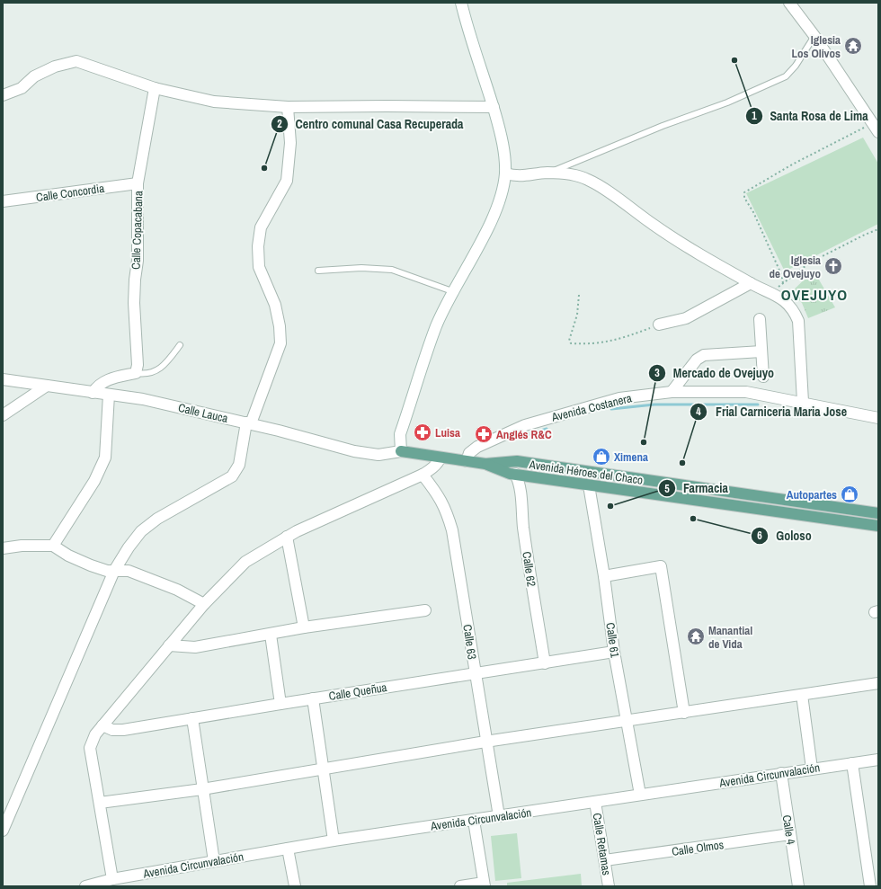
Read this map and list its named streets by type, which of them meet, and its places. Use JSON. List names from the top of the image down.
{
  "streets": {
    "main road": ["Avenida Héroes del Chaco"],
    "street": [
      "Calle Concordia",
      "Calle Copacabana",
      "Avenida Costanera",
      "Calle Lauca",
      "Calle 62",
      "Calle 61",
      "Calle 63",
      "Calle Queñua",
      "Avenida Circunvalación",
      "Calle 4",
      "Calle Retamas",
      "Calle Olmos"
    ]
  },
  "crossings": [
    ["Calle Concordia", "Calle Copacabana"],
    ["Avenida Costanera", "Avenida Héroes del Chaco"],
    ["Calle Lauca", "Avenida Héroes del Chaco"],
    ["Avenida Héroes del Chaco", "Calle 62"],
    ["Avenida Héroes del Chaco", "Calle 61"],
    ["Calle 62", "Calle Queñua"],
    ["Calle 61", "Calle Queñua"],
    ["Calle 61", "Avenida Circunvalación"],
    ["Calle 63", "Calle Queñua"],
    ["Calle 63", "Avenida Circunvalación"],
    ["Avenida Circunvalación", "Calle 4"],
    ["Avenida Circunvalación", "Calle Retamas"],
    ["Calle 4", "Calle Olmos"],
    ["Calle Retamas", "Calle Olmos"]
  ],
  "districts": ["OVEJUYO"],
  "places": {
    "temple": ["Iglesia Los Olivos", "Manantial de Vida"],
    "other": [
      "Santa Rosa de Lima",
      "Centro comunal Casa Recuperada",
      "Mercado de Ovejuyo",
      "Frial Carniceria Maria Jose",
      "Farmacia",
      "Goloso"
    ],
    "church": ["Iglesia de Ovejuyo"],
    "pharmacy": ["Luisa", "Anglés R&C"],
    "shop": ["Ximena", "Autopartes"]
  }
}
